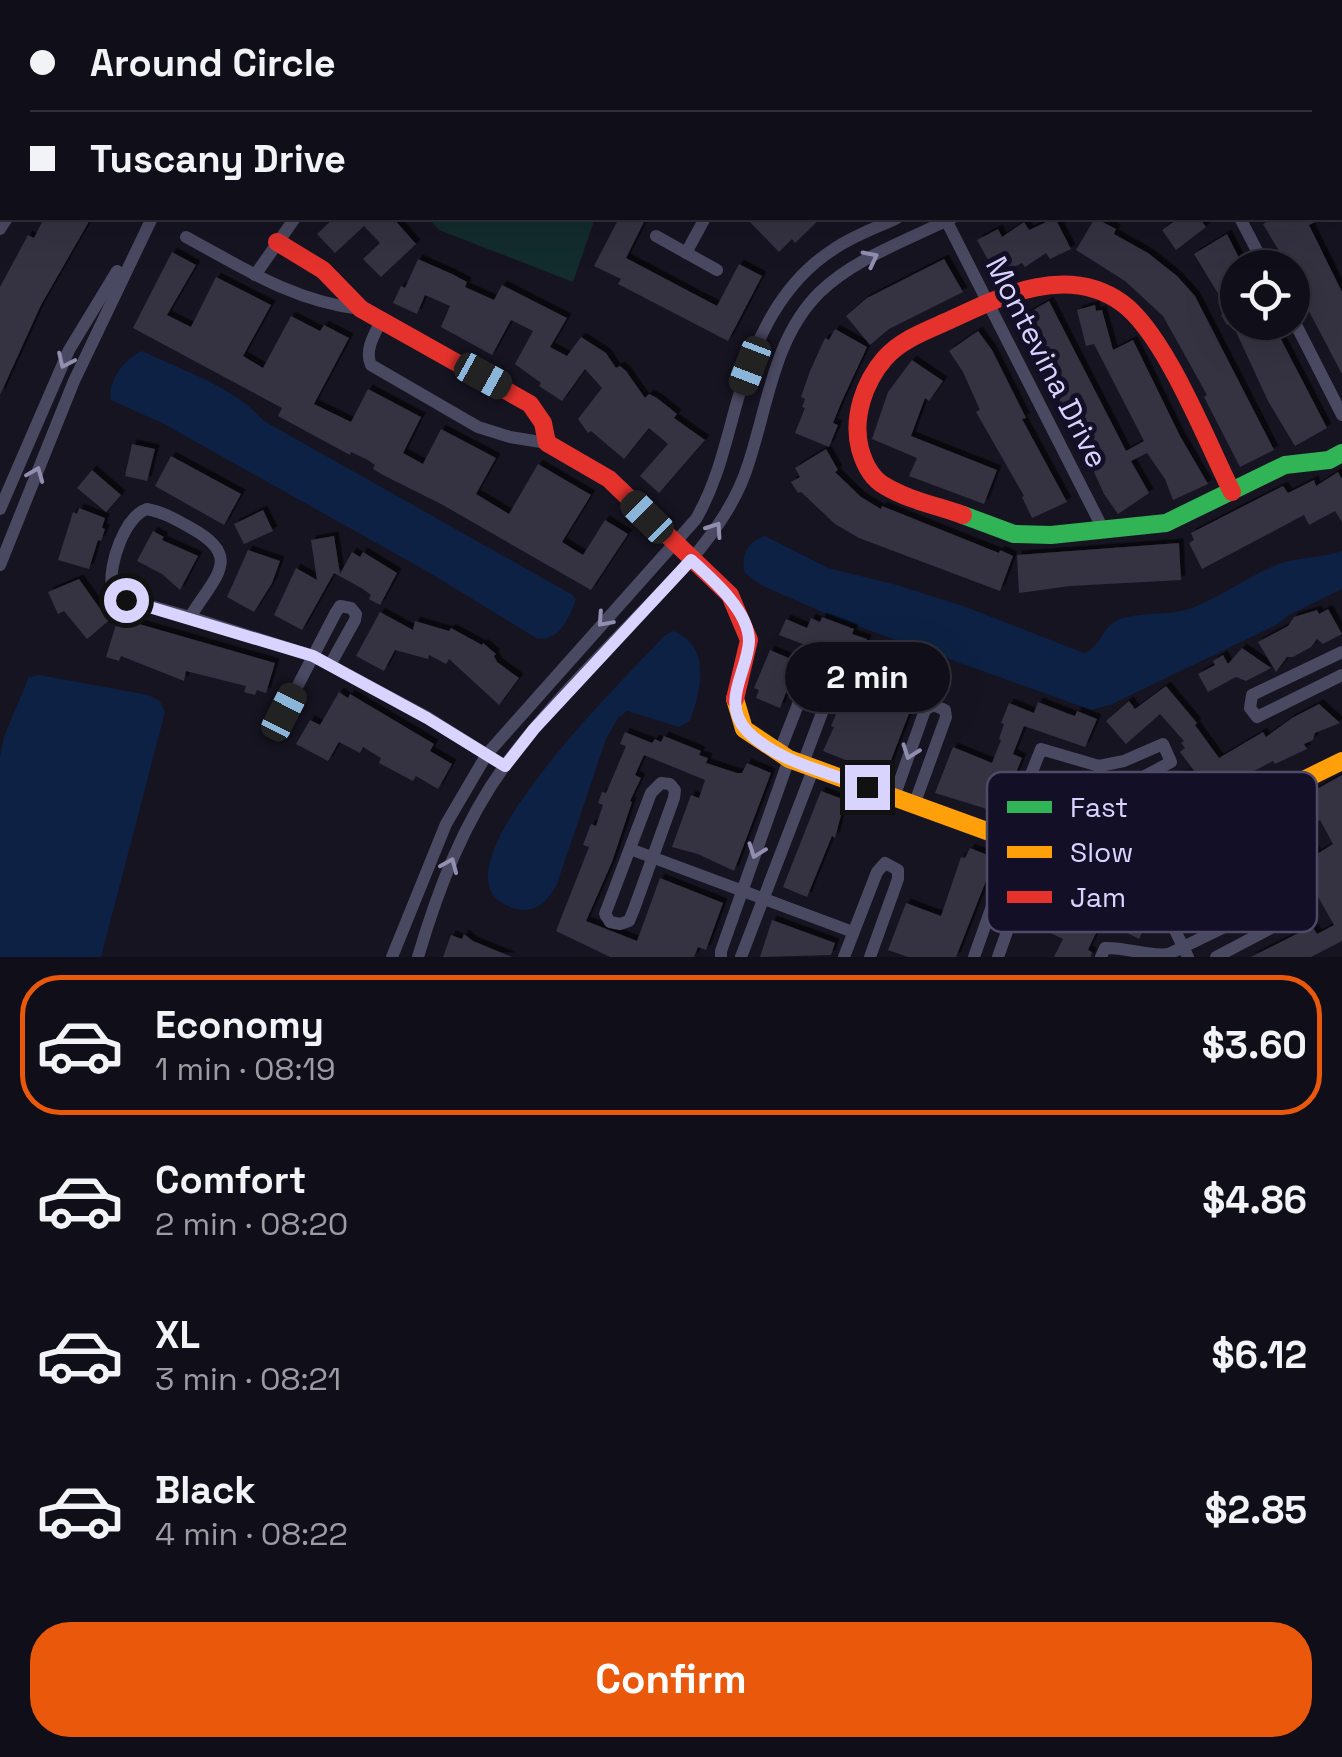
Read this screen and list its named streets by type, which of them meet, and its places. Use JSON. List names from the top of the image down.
{
  "streets": {
    "street": ["Montevina Drive"]
  },
  "legend": ["Fast", "Slow", "Jam"],
  "page": {
    "banner": ["Around Circle", "Tuscany Drive"],
    "bubble": "2 min",
    "list": [
      {
        "name": "Economy",
        "note": "1 min · 08:19",
        "value": "$3.60"
      },
      {
        "name": "Comfort",
        "note": "2 min · 08:20",
        "value": "$4.86"
      },
      {
        "name": "XL",
        "note": "3 min · 08:21",
        "value": "$6.12"
      },
      {
        "name": "Black",
        "note": "4 min · 08:22",
        "value": "$2.85"
      }
    ],
    "buttons": "Confirm"
  }
}
